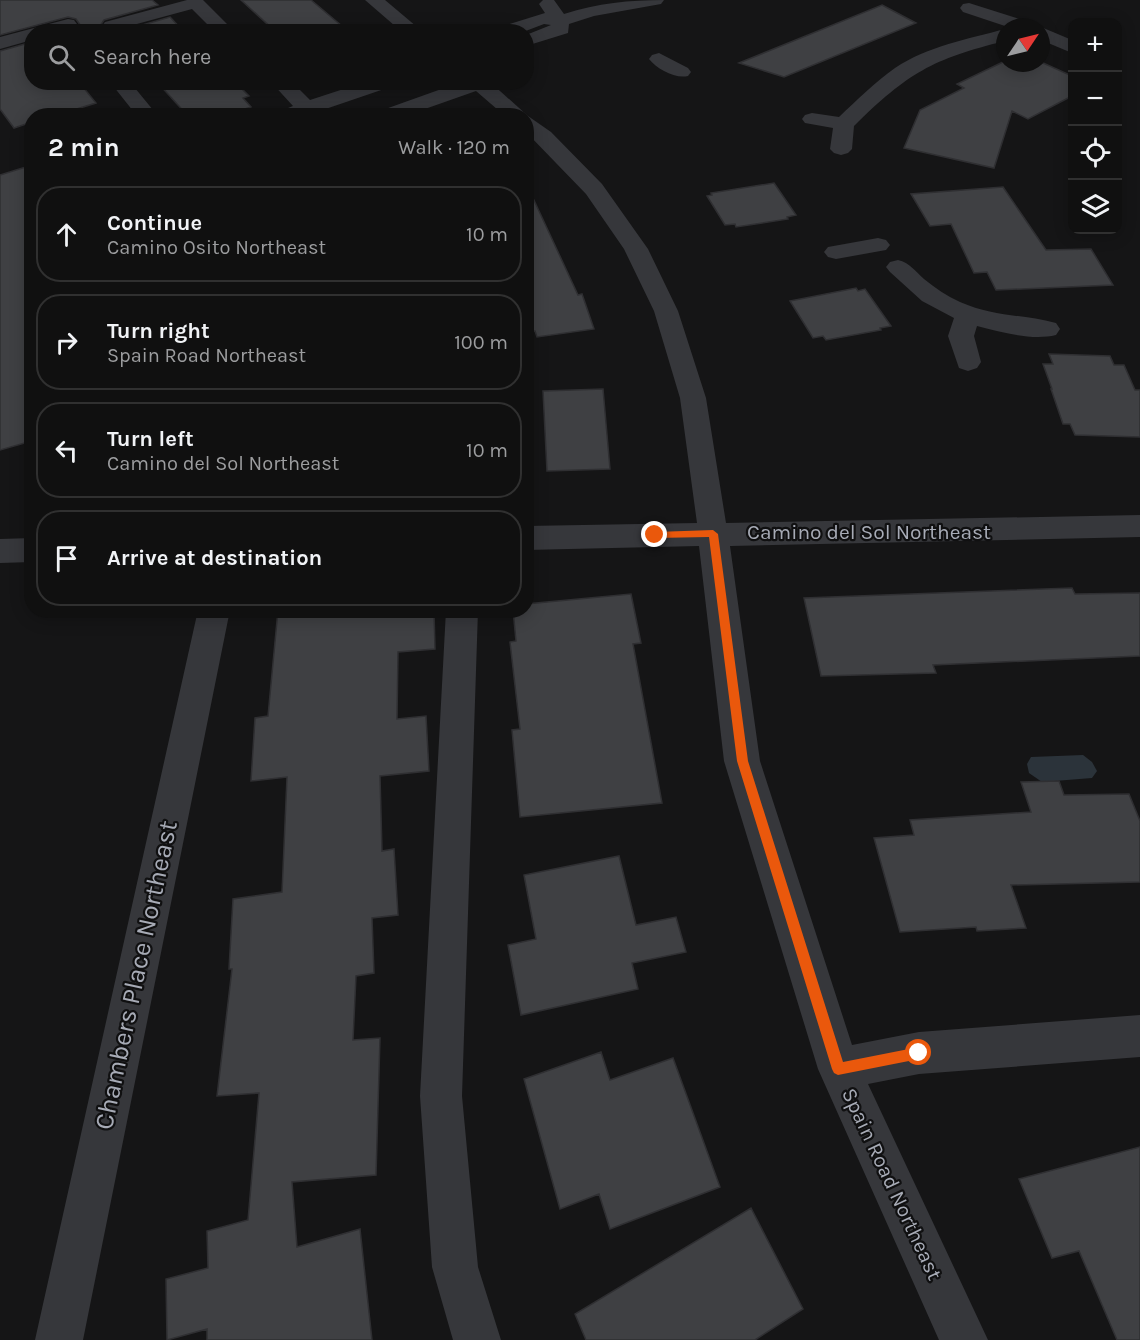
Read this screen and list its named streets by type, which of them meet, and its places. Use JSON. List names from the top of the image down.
{
  "streets": {
    "street": ["Camino del Sol Northeast", "Chambers Place Northeast", "Spain Road Northeast"]
  },
  "crossings": [
    ["Camino del Sol Northeast", "Spain Road Northeast"]
  ],
  "north": "top right",
  "page": {
    "map_buttons": ["+", "−"],
    "search": "Search here",
    "heading": ["2 min", "Walk · 120 m"],
    "list": [
      ["Continue", "Camino Osito Northeast", "10 m"],
      ["Turn right", "Spain Road Northeast", "100 m"],
      ["Turn left", "Camino del Sol Northeast", "10 m"],
      "Arrive at destination"
    ]
  }
}
